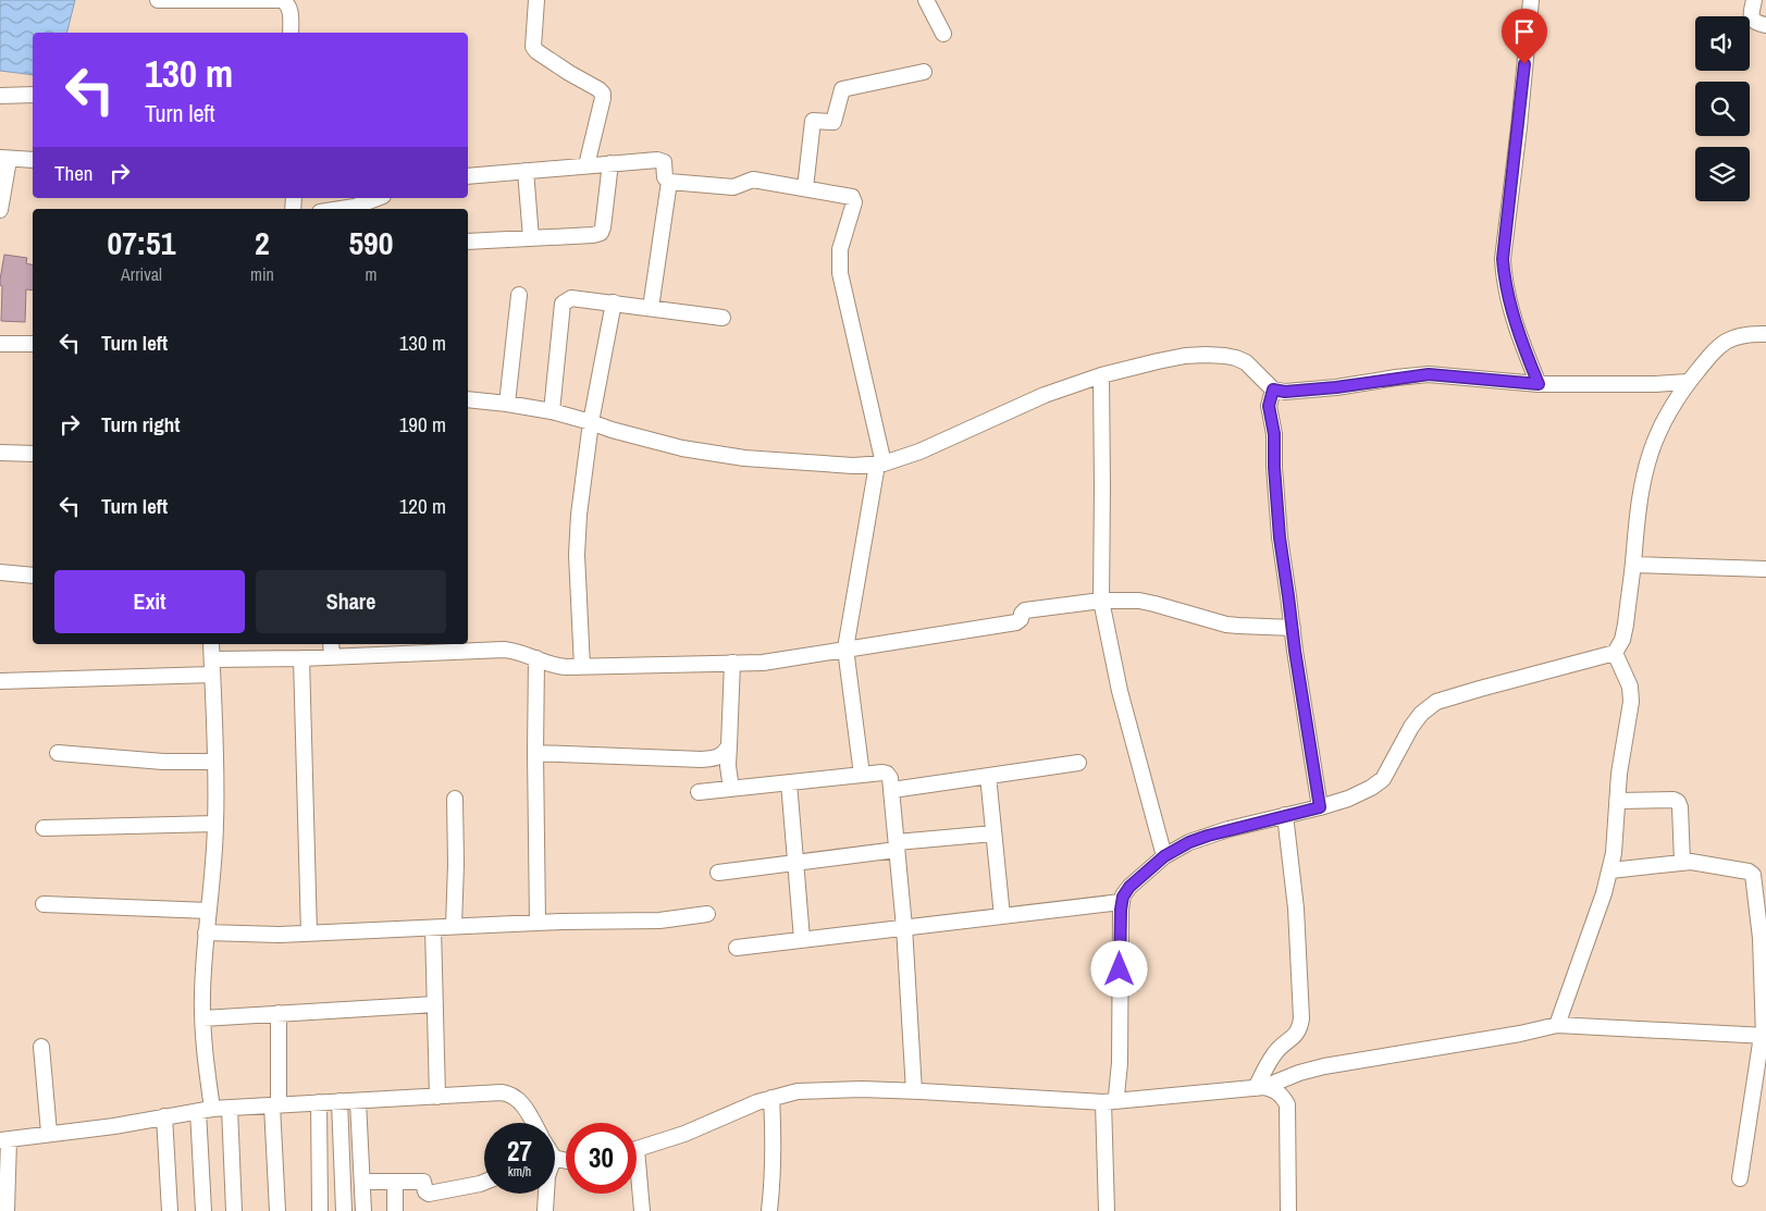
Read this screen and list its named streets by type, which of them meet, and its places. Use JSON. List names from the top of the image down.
{
  "page": {
    "turn": ["130 m", "Turn left"],
    "then": "Then",
    "eta": [
      "07:51",
      "Arrival",
      "2",
      "min",
      "590",
      "m"
    ],
    "list": [
      {
        "name": "Turn left",
        "value": "130 m"
      },
      {
        "name": "Turn right",
        "value": "190 m"
      },
      {
        "name": "Turn left",
        "value": "120 m"
      }
    ],
    "buttons": ["Exit", "Share"],
    "speed": "27 km/h",
    "limit": "30"
  }
}
